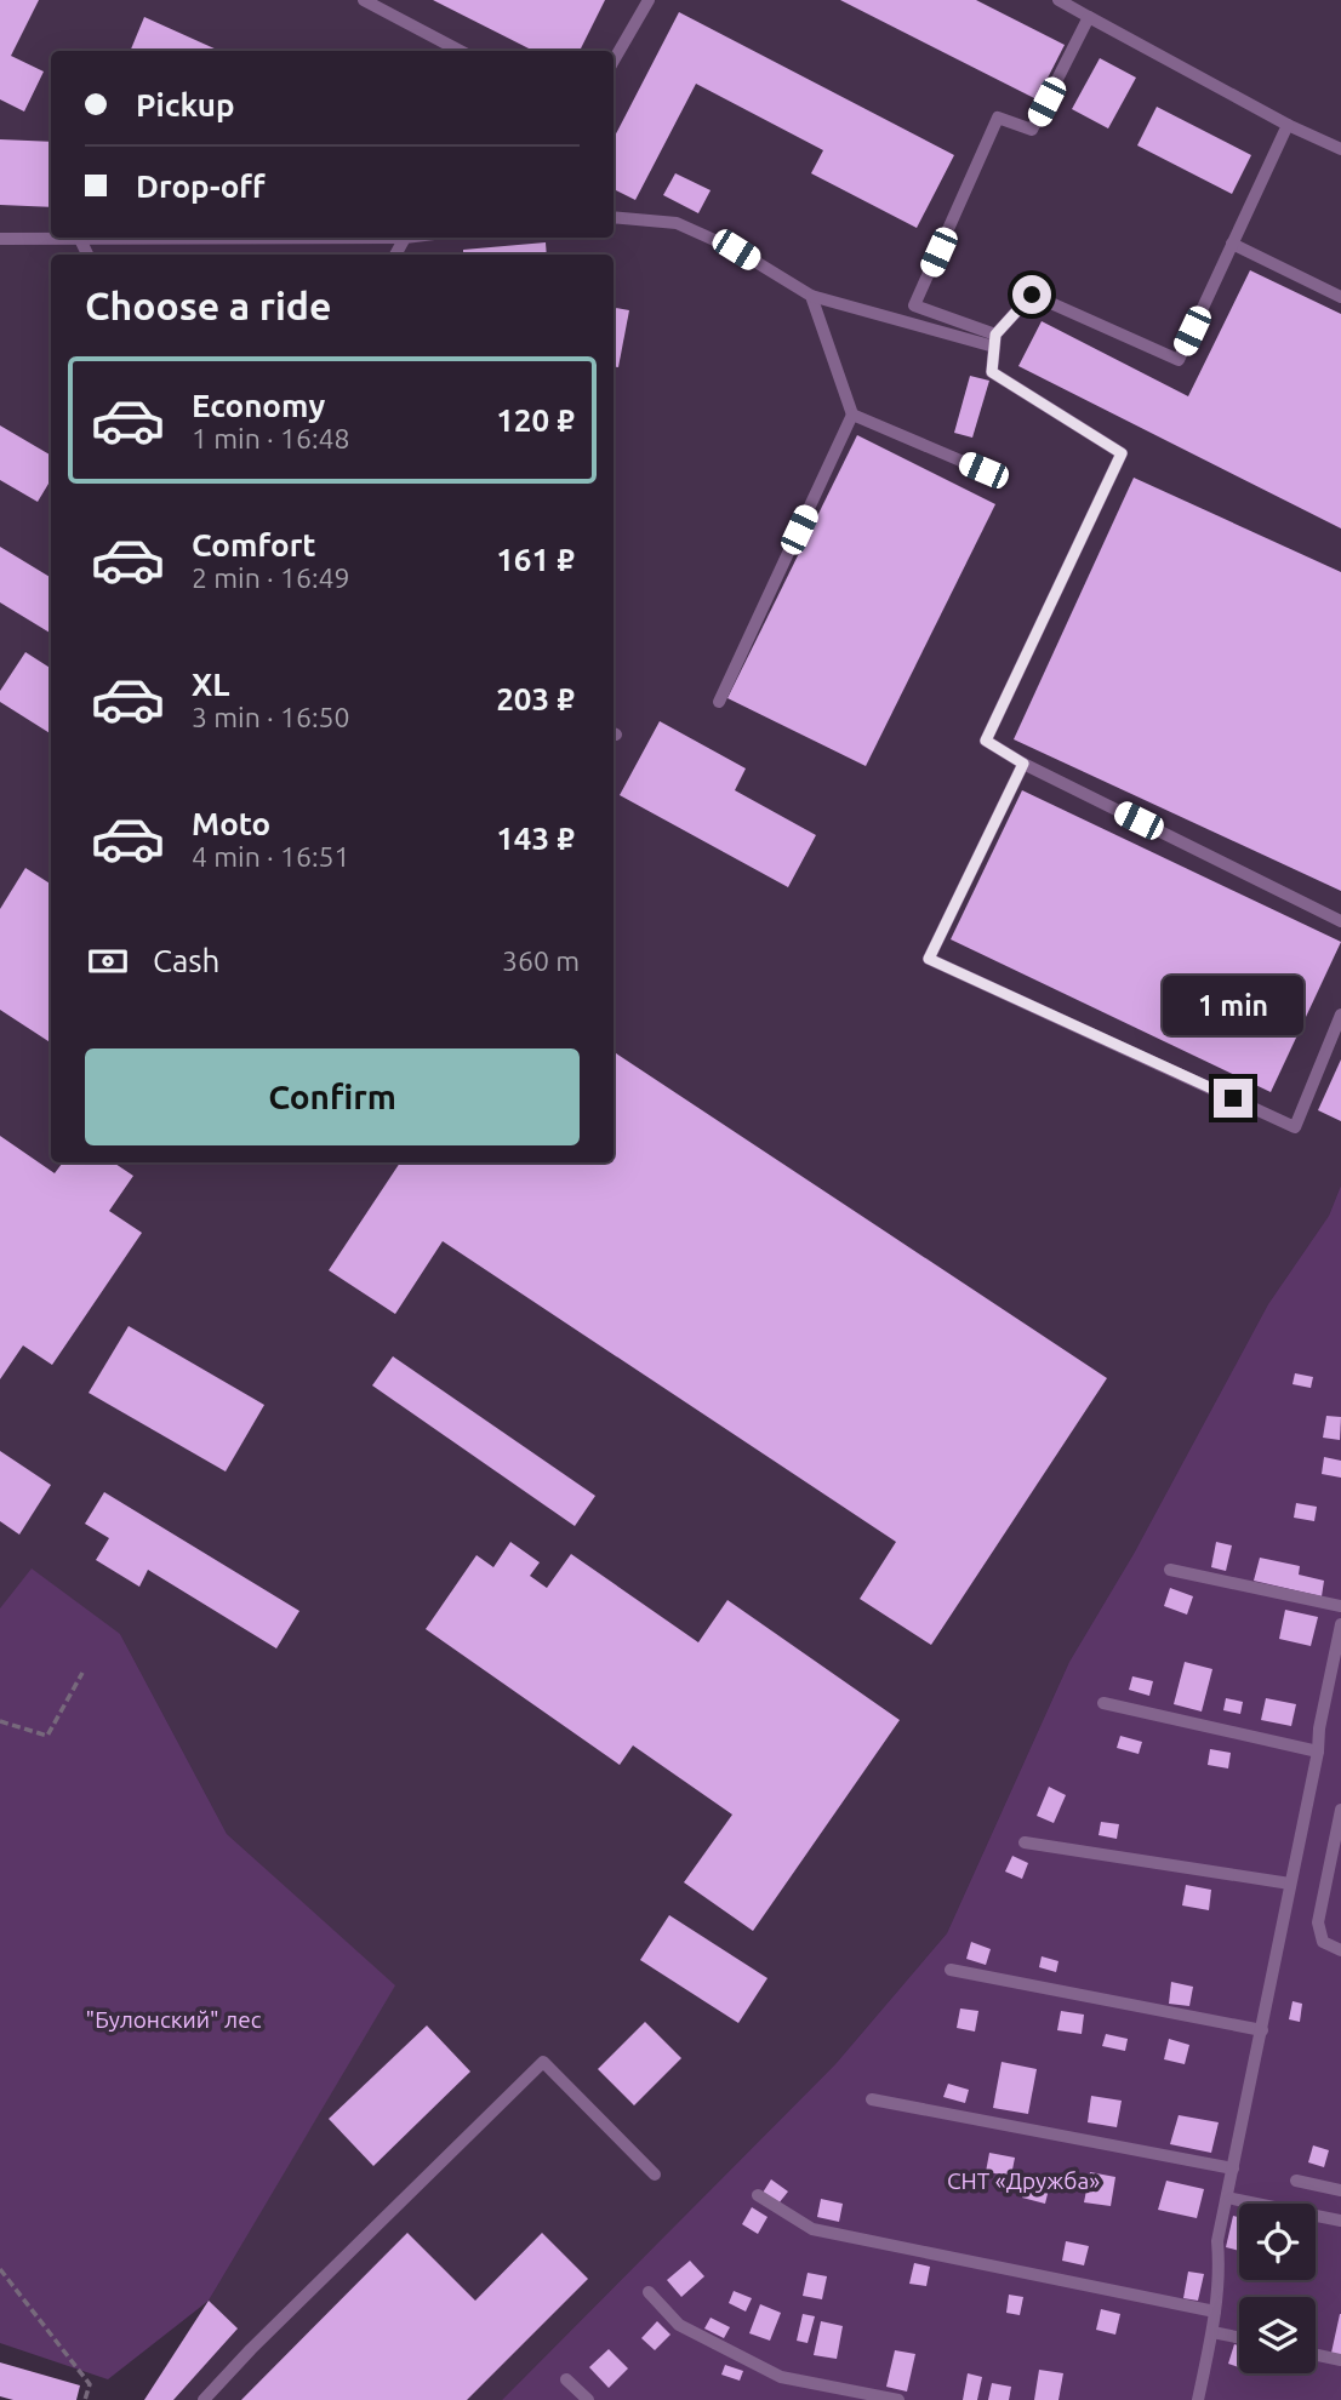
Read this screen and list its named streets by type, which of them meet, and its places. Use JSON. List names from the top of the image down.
{
  "parks": ["\"Булонский\" лес", "СНТ «Дружба»"],
  "page": {
    "banner": ["Pickup", "Drop-off"],
    "heading": "Choose a ride",
    "list": [
      {
        "name": "Economy",
        "note": "1 min · 16:48",
        "value": "120 ₽"
      },
      {
        "name": "Comfort",
        "note": "2 min · 16:49",
        "value": "161 ₽"
      },
      {
        "name": "XL",
        "note": "3 min · 16:50",
        "value": "203 ₽"
      },
      {
        "name": "Moto",
        "note": "4 min · 16:51",
        "value": "143 ₽"
      }
    ],
    "pay": ["Cash", "360 m"],
    "bubble": "1 min",
    "buttons": "Confirm"
  }
}
